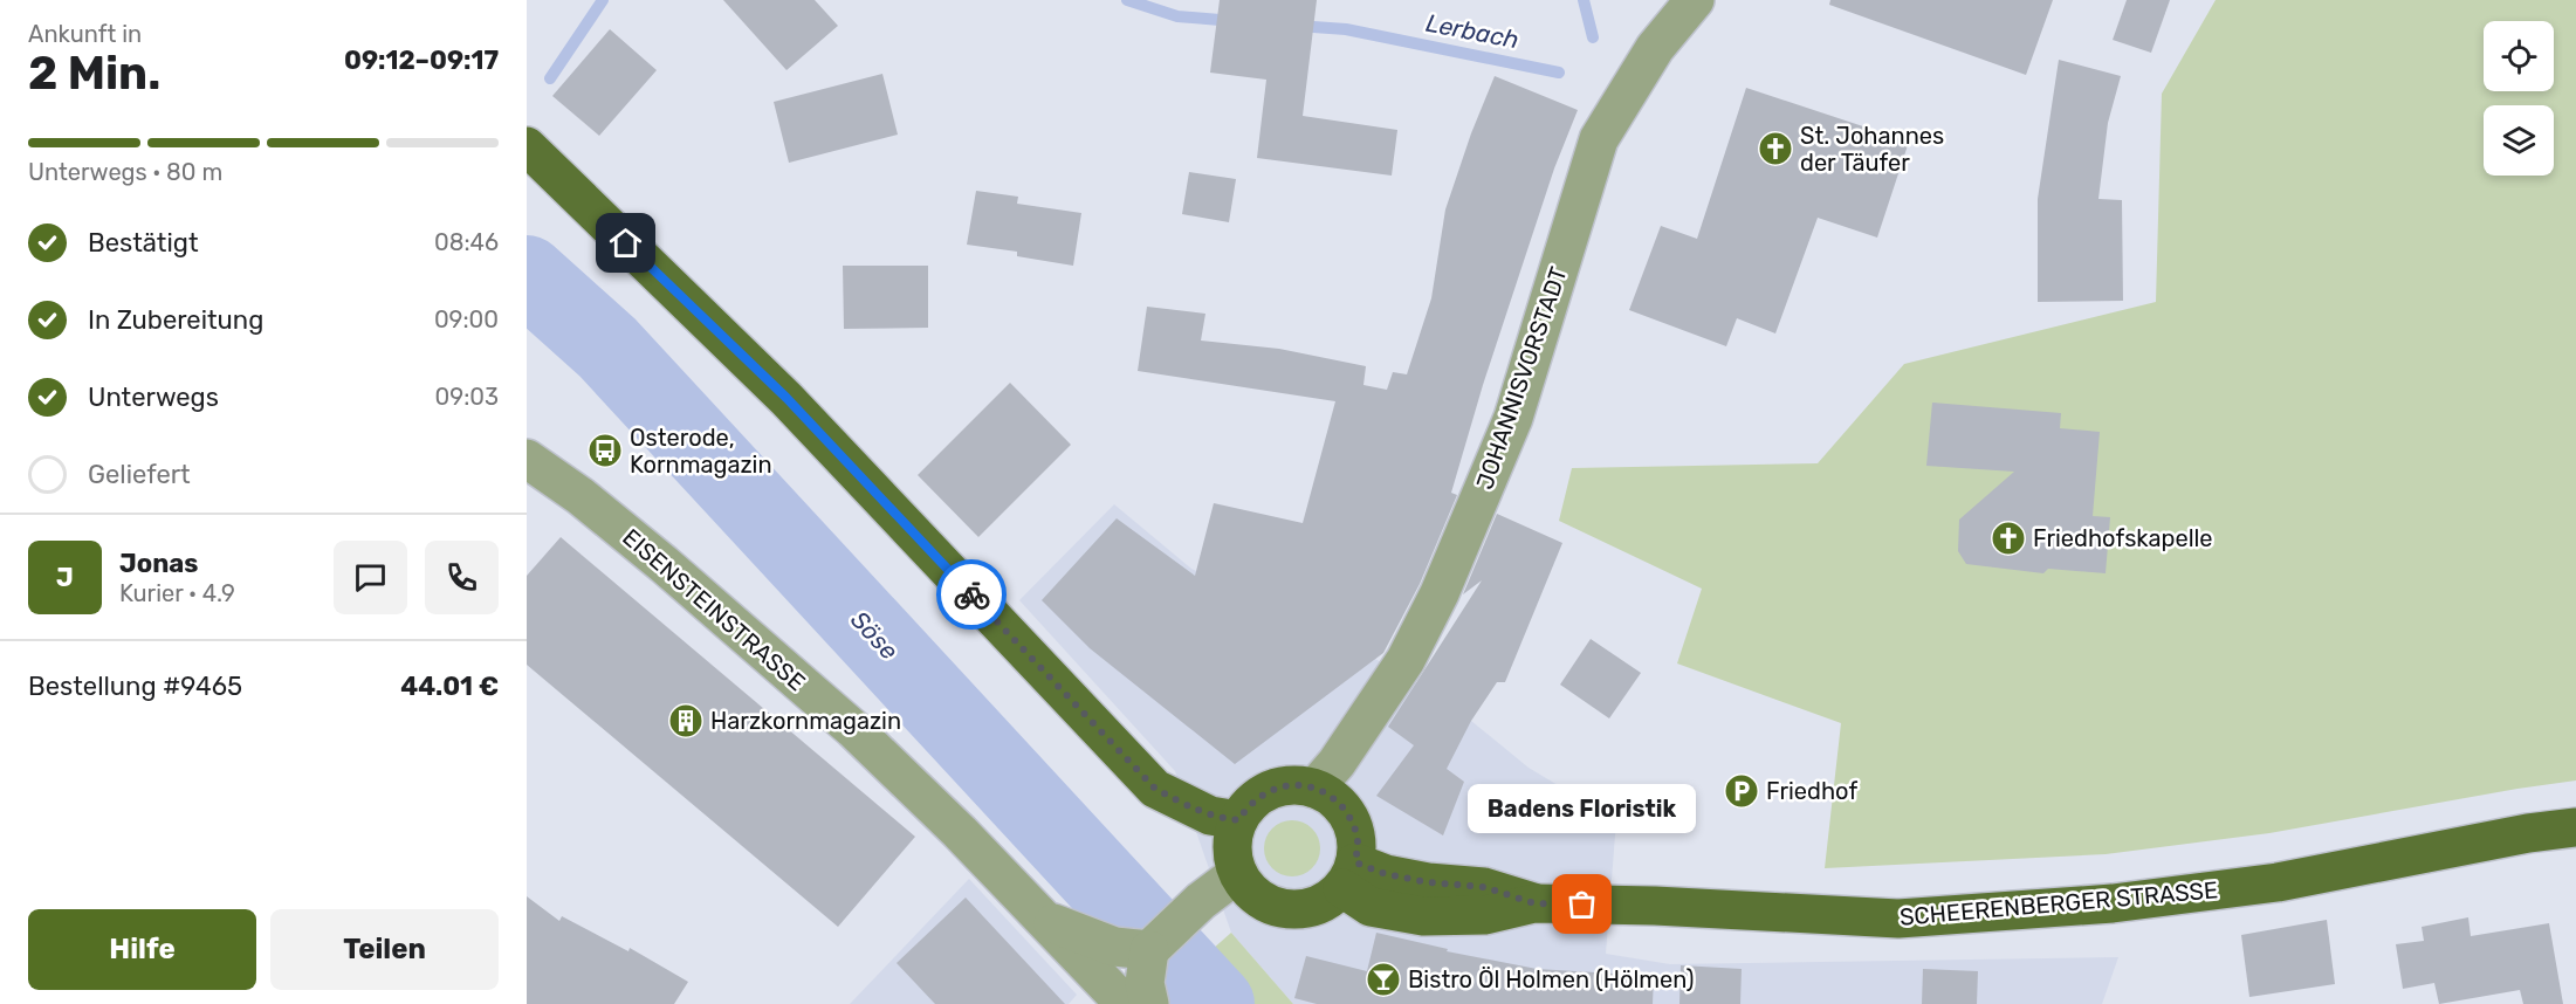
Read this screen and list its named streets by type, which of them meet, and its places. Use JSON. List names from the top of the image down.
{
  "streets": {
    "main road": ["SCHEERENBERGER STRASSE"],
    "street": ["JOHANNISVORSTADT", "EISENSTEINSTRASSE"]
  },
  "crossings": [
    ["JOHANNISVORSTADT", "SCHEERENBERGER STRASSE"]
  ],
  "water": ["Lerbach", "Söse"],
  "places": {
    "church": ["St. Johannes der Täufer", "Friedhofskapelle"],
    "bus stop": ["Osterode, Kornmagazin"],
    "building": ["Harzkornmagazin"],
    "parking": ["Friedhof"],
    "other": ["Badens Floristik"],
    "bar": ["Bistro Öl Holmen (Hölmen)"]
  },
  "page": {
    "heading": ["2 Min.", "Ankunft in", "09:12–09:17"],
    "panel": [
      "Jonas",
      "Kurier · 4.9",
      "Bestellung #9465",
      "44.01 €"
    ],
    "bar": "Unterwegs · 80 m",
    "list": [
      ["Bestätigt", "08:46"],
      ["In Zubereitung", "09:00"],
      ["Unterwegs", "09:03"],
      "Geliefert"
    ],
    "round": "J",
    "bubble": "Badens Floristik",
    "buttons": ["Hilfe", "Teilen"]
  }
}
